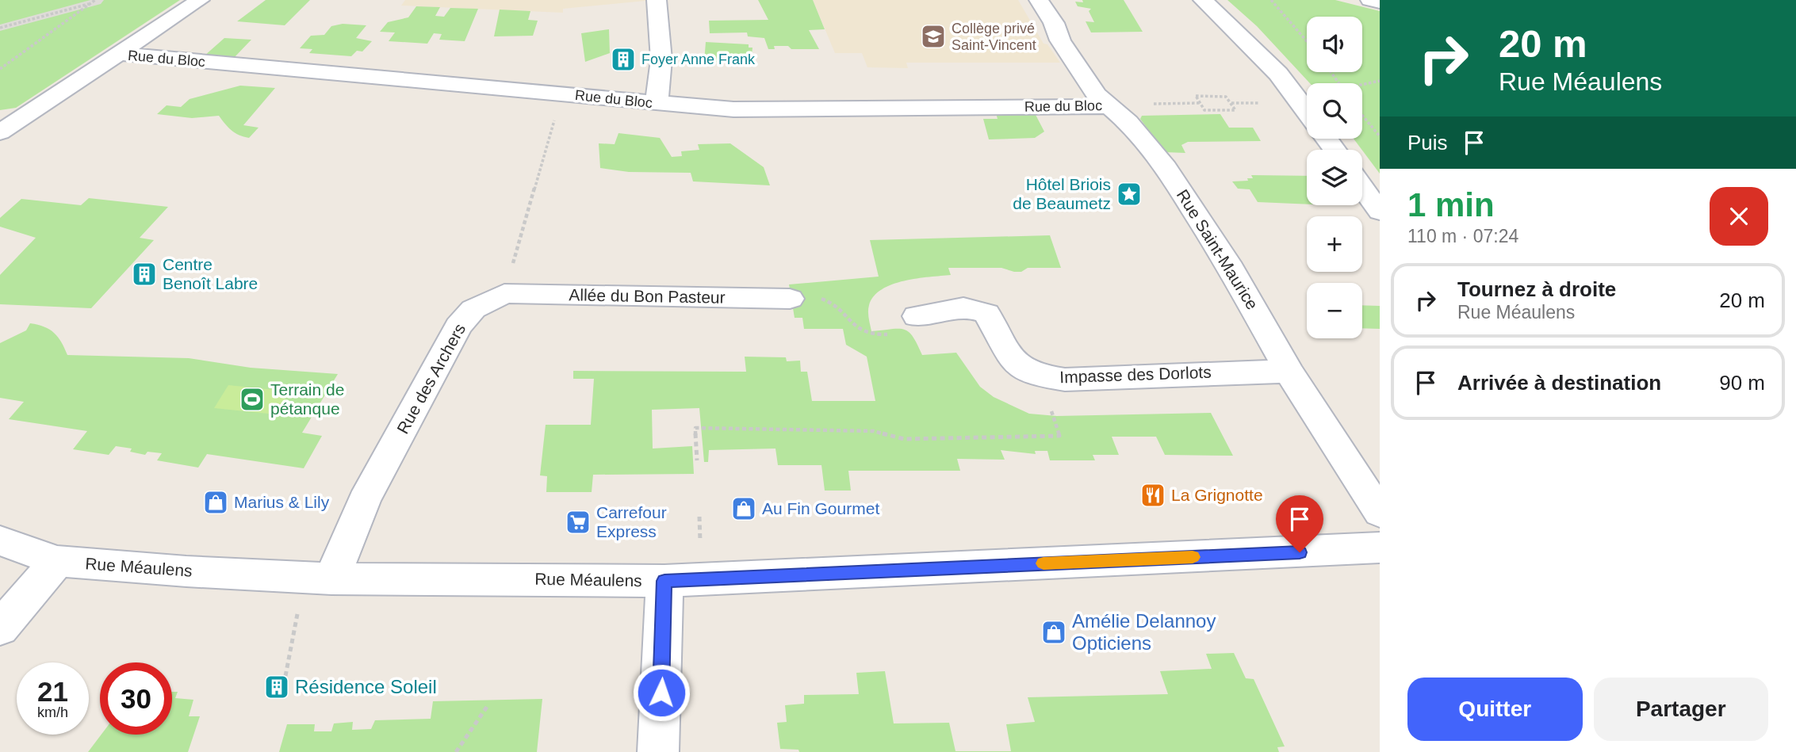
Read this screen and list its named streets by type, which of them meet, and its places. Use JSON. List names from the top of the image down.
{
  "streets": {
    "street": [
      "Rue du Bloc",
      "Rue Saint-Maurice",
      "Allée du Bon Pasteur",
      "Impasse des Dorlots",
      "Rue des Archers",
      "Rue Méaulens"
    ]
  },
  "crossings": [
    ["Rue du Bloc", "Rue Saint-Maurice"],
    ["Rue Saint-Maurice", "Impasse des Dorlots"],
    ["Allée du Bon Pasteur", "Rue des Archers"],
    ["Rue des Archers", "Rue Méaulens"]
  ],
  "places": {
    "school or university": ["Collège privé Saint-Vincent"],
    "building": ["Foyer Anne Frank", "Centre Benoît Labre", "Résidence Soleil"],
    "place": ["Hôtel Briois de Beaumetz"],
    "sports": ["Terrain de pétanque"],
    "restaurant": ["La Grignotte"],
    "shop": ["Marius & Lily", "Au Fin Gourmet", "Amélie Delannoy Opticiens"],
    "supermarket": ["Carrefour Express"]
  },
  "page": {
    "turn": ["20 m", "Rue Méaulens"],
    "map_buttons": ["+", "−"],
    "then": "Puis",
    "heading": ["1 min", "110 m · 07:24"],
    "list": [
      {
        "name": "Tournez à droite",
        "note": "Rue Méaulens",
        "value": "20 m"
      },
      {
        "name": "Arrivée à destination",
        "value": "90 m"
      }
    ],
    "speed": "21 km/h",
    "limit": "30",
    "buttons": ["Quitter", "Partager"]
  }
}
